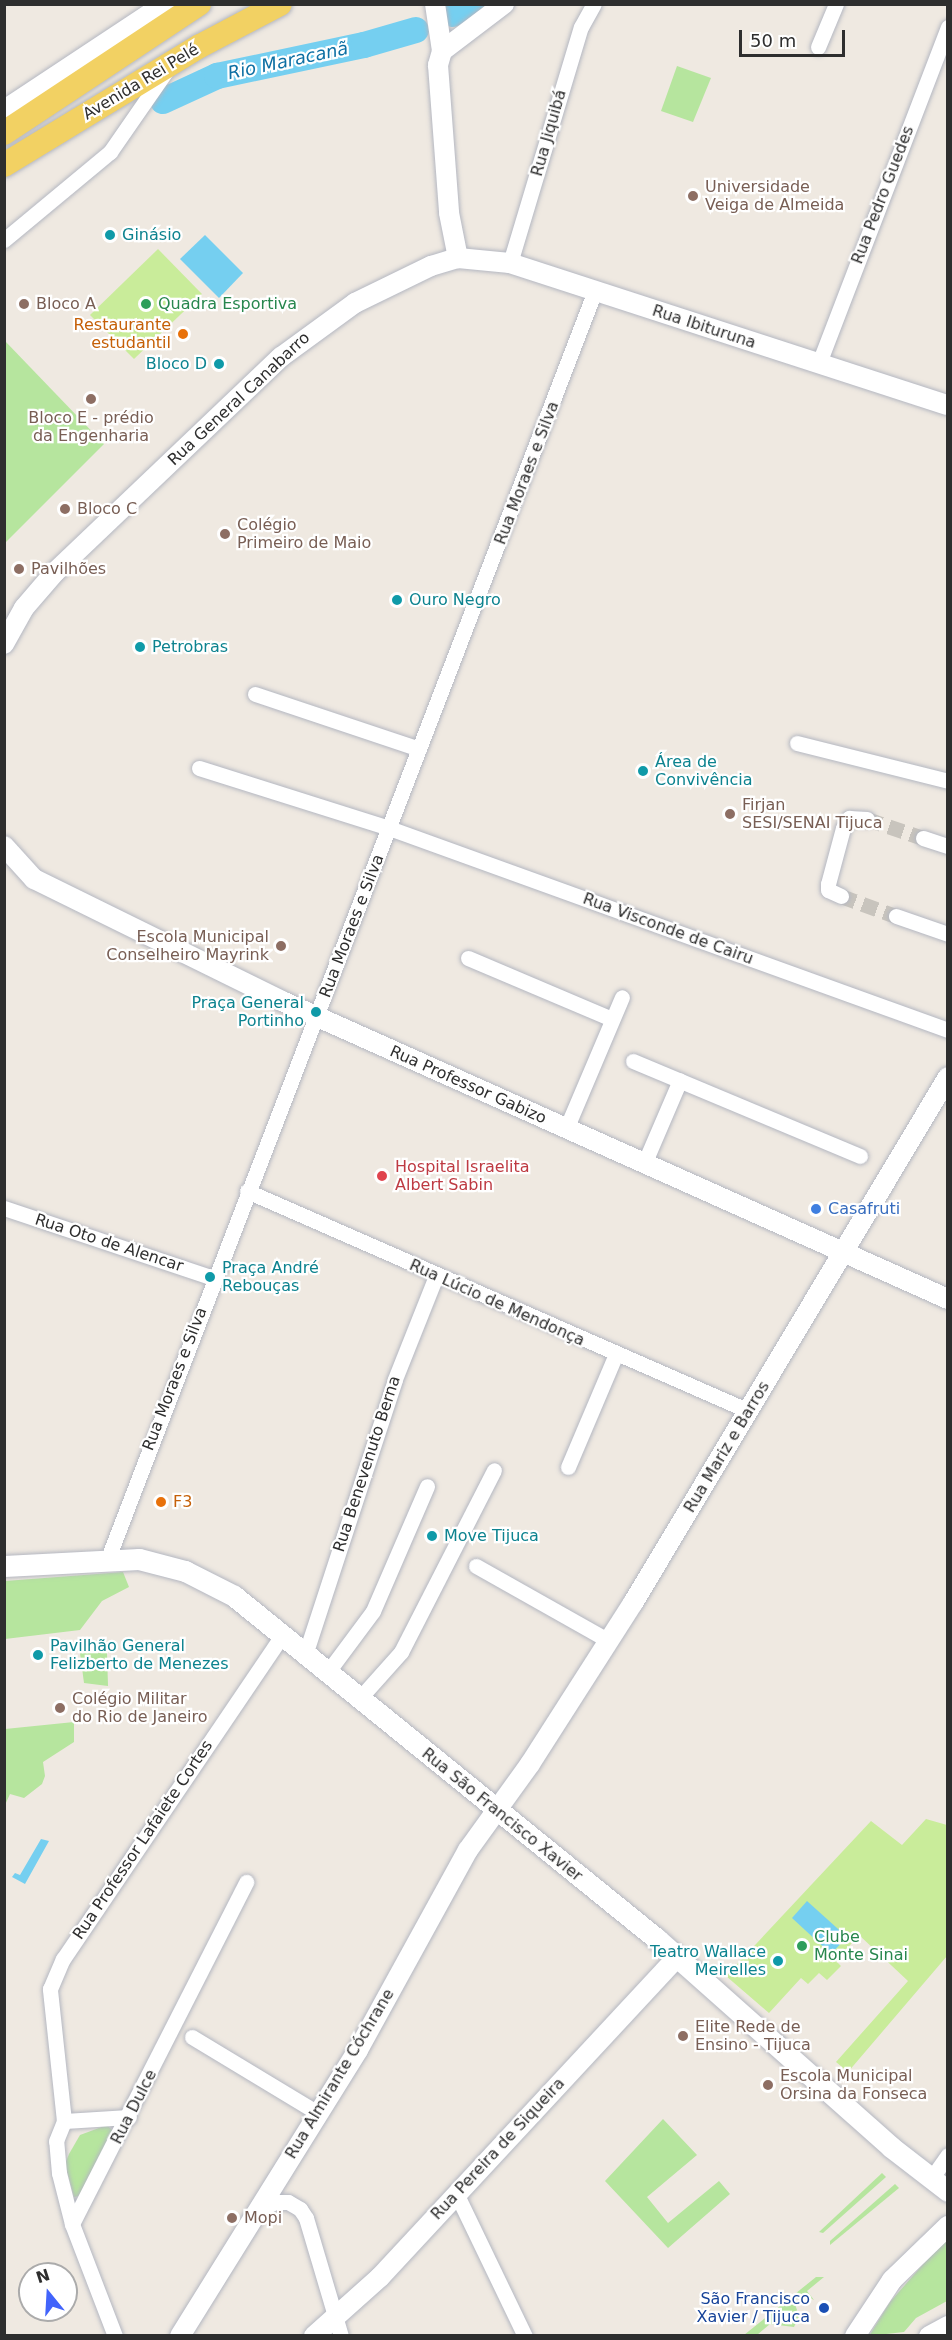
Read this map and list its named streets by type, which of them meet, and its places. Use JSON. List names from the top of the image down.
{
  "streets": {
    "main road": ["Avenida Rei Pelé", "Rua São Francisco Xavier"],
    "street": [
      "Rua Jiquibá",
      "Rua Pedro Guedes",
      "Rua Ibituruna",
      "Rua General Canabarro",
      "Rua Moraes e Silva",
      "Rua Visconde de Cairu",
      "Rua Professor Gabizo",
      "Rua Oto de Alencar",
      "Rua Lúcio de Mendonça",
      "Rua Mariz e Barros",
      "Rua Benevenuto Berna",
      "Rua Professor Lafaiete Cortes",
      "Rua Almirante Cóchrane",
      "Rua Dulce",
      "Rua Pereira de Siqueira"
    ]
  },
  "crossings": [
    ["Rua Jiquibá", "Rua Ibituruna"],
    ["Rua Pedro Guedes", "Rua Ibituruna"],
    ["Rua Ibituruna", "Rua General Canabarro"],
    ["Rua Ibituruna", "Rua Moraes e Silva"],
    ["Rua Moraes e Silva", "Rua Visconde de Cairu"],
    ["Rua Moraes e Silva", "Rua Professor Gabizo"],
    ["Rua Moraes e Silva", "Rua Oto de Alencar"],
    ["Rua Moraes e Silva", "Rua Lúcio de Mendonça"],
    ["Rua Moraes e Silva", "Rua São Francisco Xavier"],
    ["Rua Professor Gabizo", "Rua Mariz e Barros"],
    ["Rua Lúcio de Mendonça", "Rua Mariz e Barros"],
    ["Rua Lúcio de Mendonça", "Rua Benevenuto Berna"],
    ["Rua Mariz e Barros", "Rua São Francisco Xavier"],
    ["Rua Mariz e Barros", "Rua Almirante Cóchrane"],
    ["Rua Benevenuto Berna", "Rua São Francisco Xavier"],
    ["Rua São Francisco Xavier", "Rua Professor Lafaiete Cortes"],
    ["Rua São Francisco Xavier", "Rua Almirante Cóchrane"],
    ["Rua São Francisco Xavier", "Rua Pereira de Siqueira"]
  ],
  "water": ["Rio Maracanã"],
  "places": [
    "Universidade Veiga de Almeida",
    "Ginásio",
    "Bloco A",
    "Quadra Esportiva",
    "Restaurante estudantil",
    "Bloco D",
    "Bloco E - prédio da Engenharia",
    "Bloco C",
    "Colégio Primeiro de Maio",
    "Pavilhões",
    "Ouro Negro",
    "Petrobras",
    "Área de Convivência",
    "Firjan SESI/SENAI Tijuca",
    "Escola Municipal Conselheiro Mayrink",
    "Praça General Portinho",
    "Hospital Israelita Albert Sabin",
    "Casafruti",
    "Praça André Rebouças",
    "F3",
    "Move Tijuca",
    "Pavilhão General Felizberto de Menezes",
    "Colégio Militar do Rio de Janeiro",
    "Clube Monte Sinai",
    "Teatro Wallace Meirelles",
    "Elite Rede de Ensino - Tijuca",
    "Escola Municipal Orsina da Fonseca",
    "Mopi",
    "São Francisco Xavier / Tijuca"
  ],
  "scale_bar": "50 m",
  "north": "top"
}
